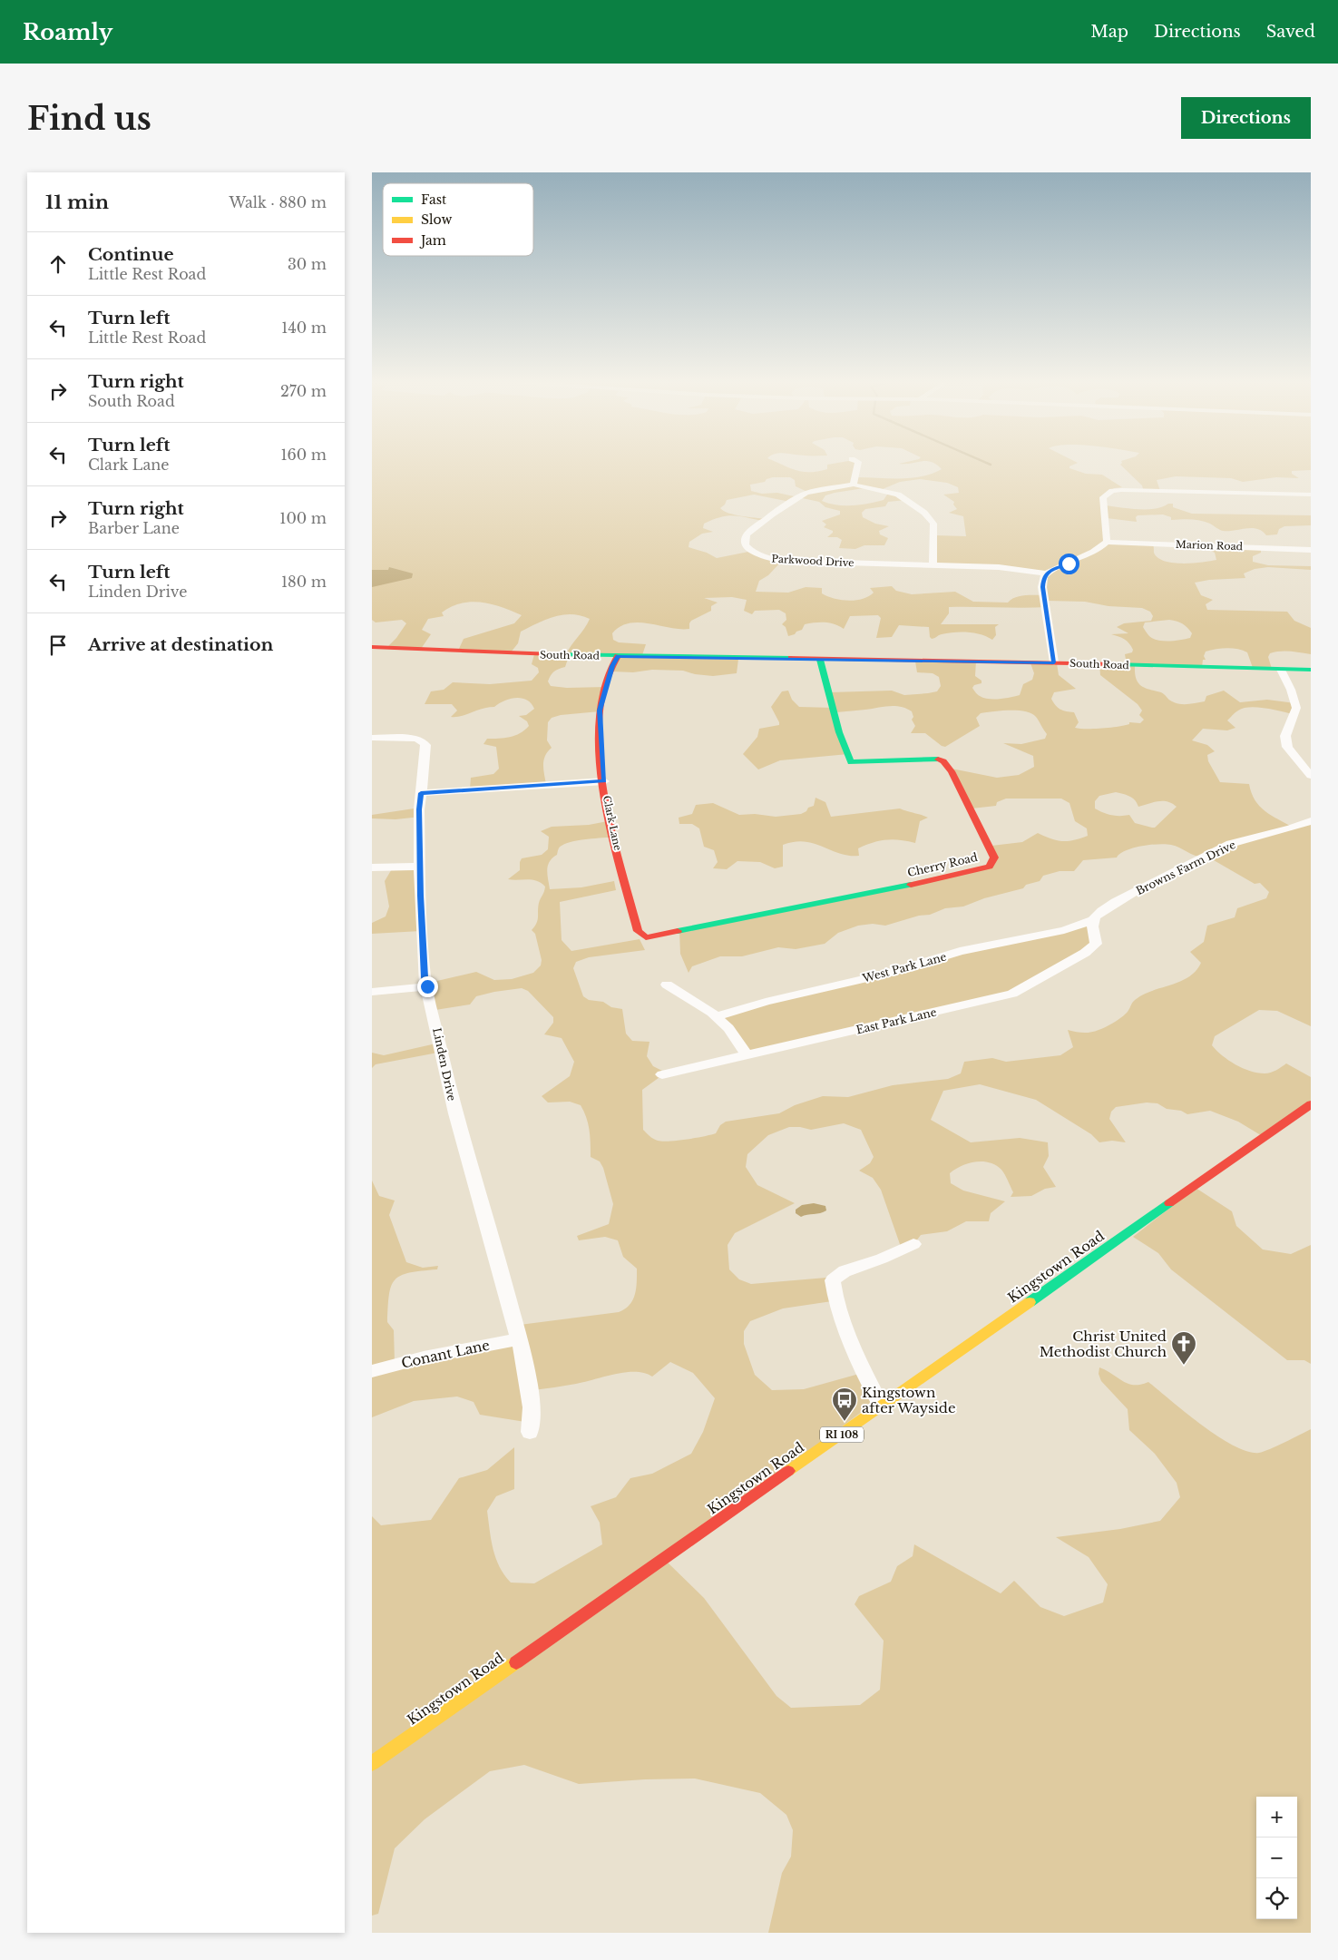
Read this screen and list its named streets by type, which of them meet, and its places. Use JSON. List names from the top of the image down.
{
  "streets": {
    "street": [
      "Marion Road",
      "Parkwood Drive",
      "South Road",
      "Clark Lane",
      "Cherry Road",
      "Browns Farm Drive",
      "West Park Lane",
      "East Park Lane",
      "Linden Drive",
      "Kingstown Road",
      "Conant Lane",
      "RI 108"
    ]
  },
  "crossings": [
    ["South Road", "Clark Lane"],
    ["South Road", "Cherry Road"],
    ["Clark Lane", "Cherry Road"],
    ["Browns Farm Drive", "West Park Lane"],
    ["Browns Farm Drive", "East Park Lane"],
    ["West Park Lane", "East Park Lane"],
    ["Linden Drive", "Conant Lane"]
  ],
  "places": {
    "church": ["Christ United Methodist Church"],
    "bus stop": ["Kingstown after Wayside"]
  },
  "legend": ["Fast", "Slow", "Jam"],
  "page": {
    "header": "Roamly",
    "nav": ["Map", "Directions", "Saved"],
    "buttons": "Directions",
    "title": "Find us",
    "heading": ["11 min", "Walk · 880 m"],
    "list": [
      ["Continue", "Little Rest Road", "30 m"],
      ["Turn left", "Little Rest Road", "140 m"],
      ["Turn right", "South Road", "270 m"],
      ["Turn left", "Clark Lane", "160 m"],
      ["Turn right", "Barber Lane", "100 m"],
      ["Turn left", "Linden Drive", "180 m"],
      "Arrive at destination"
    ],
    "map_buttons": ["+", "−"]
  }
}
